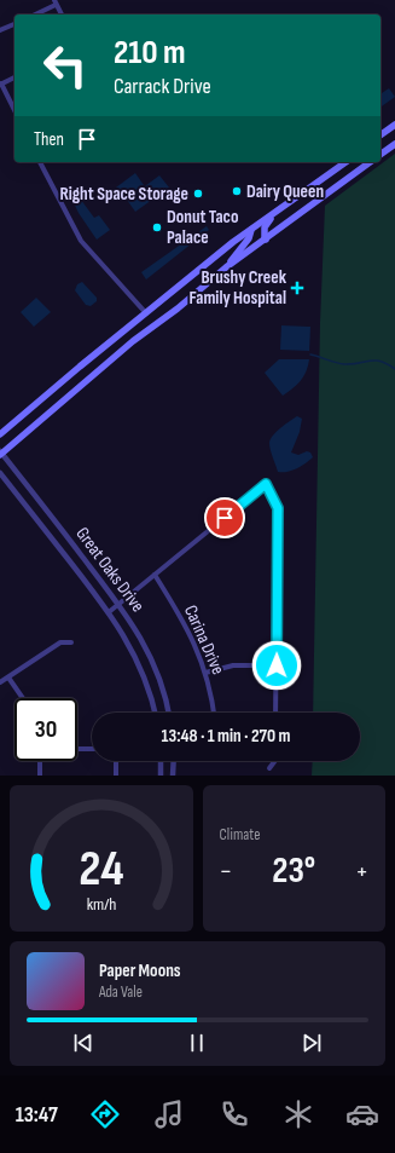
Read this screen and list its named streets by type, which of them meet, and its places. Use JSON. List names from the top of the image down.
{
  "streets": {
    "street": ["Great Oaks Drive", "Carina Drive"]
  },
  "places": {
    "other": ["Dairy Queen", "Right Space Storage", "Donut Taco Palace"],
    "health": ["Brushy Creek Family Hospital"]
  },
  "page": {
    "turn": ["210 m", "Carrack Drive"],
    "then": "Then",
    "limit": "30",
    "trip": "13:48 · 1 min · 270 m",
    "tile": "Climate",
    "heat": ["−", "23°", "+"],
    "song": ["Paper Moons", "Ada Vale"],
    "tabs": "13:47",
    "gauge": ["24", "km/h"]
  }
}
